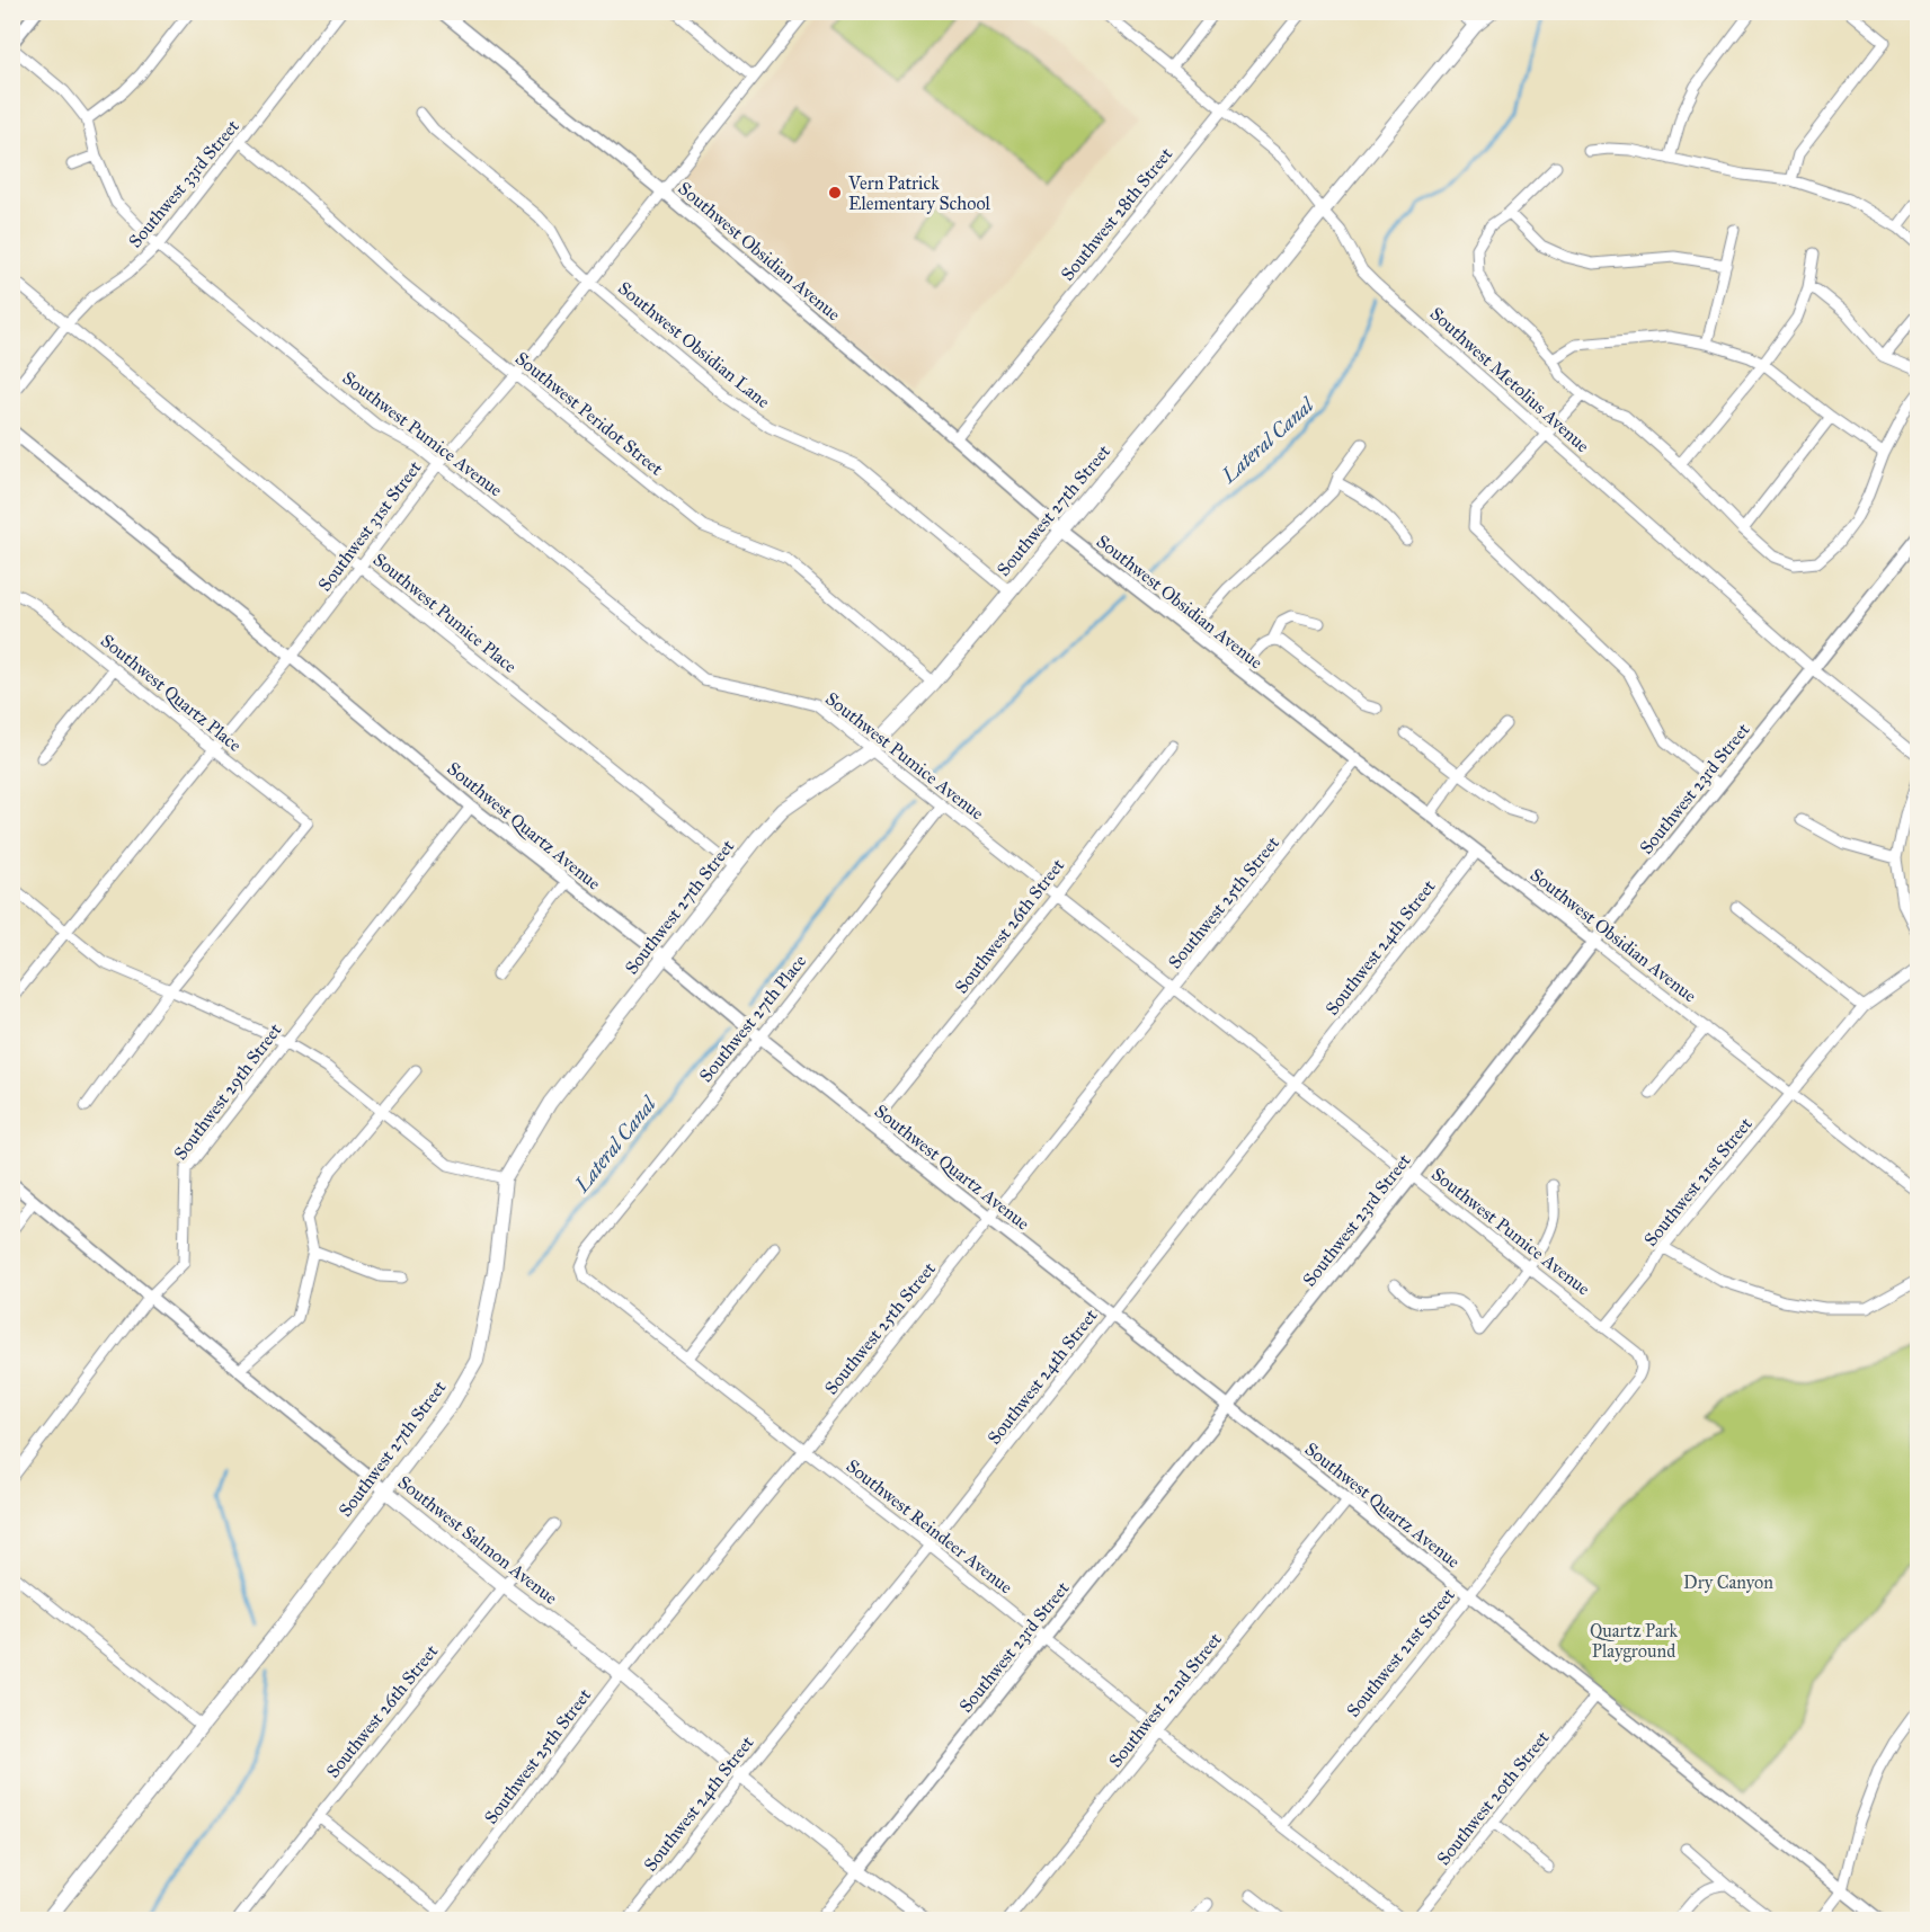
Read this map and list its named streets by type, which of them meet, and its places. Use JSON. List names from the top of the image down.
{
  "streets": {
    "main road": ["Southwest 27th Street", "Southwest Salmon Avenue"],
    "street": [
      "Southwest 33rd Street",
      "Southwest 28th Street",
      "Southwest Obsidian Avenue",
      "Southwest Obsidian Lane",
      "Southwest Metolius Avenue",
      "Southwest Peridot Street",
      "Southwest Pumice Avenue",
      "Southwest 31st Street",
      "Southwest Pumice Place",
      "Southwest Quartz Place",
      "Southwest 23rd Street",
      "Southwest Quartz Avenue",
      "Southwest 25th Street",
      "Southwest 26th Street",
      "Southwest 24th Street",
      "Southwest 27th Place",
      "Southwest 29th Street",
      "Southwest 21st Street",
      "Southwest Reindeer Avenue",
      "Southwest 22nd Street",
      "Southwest 20th Street"
    ]
  },
  "crossings": [
    ["Southwest 33rd Street", "Southwest Peridot Street"],
    ["Southwest 33rd Street", "Southwest Pumice Avenue"],
    ["Southwest 33rd Street", "Southwest Pumice Place"],
    ["Southwest 28th Street", "Southwest Obsidian Avenue"],
    ["Southwest 28th Street", "Southwest Metolius Avenue"],
    ["Southwest Obsidian Avenue", "Southwest 27th Street"],
    ["Southwest Obsidian Avenue", "Southwest 31st Street"],
    ["Southwest Obsidian Avenue", "Southwest 23rd Street"],
    ["Southwest Obsidian Avenue", "Southwest 25th Street"],
    ["Southwest Obsidian Avenue", "Southwest 24th Street"],
    ["Southwest Obsidian Avenue", "Southwest 21st Street"],
    ["Southwest Obsidian Lane", "Southwest 27th Street"],
    ["Southwest Obsidian Lane", "Southwest 31st Street"],
    ["Southwest Metolius Avenue", "Southwest 27th Street"],
    ["Southwest Metolius Avenue", "Southwest 23rd Street"],
    ["Southwest Peridot Street", "Southwest 27th Street"],
    ["Southwest Peridot Street", "Southwest 31st Street"],
    ["Southwest Pumice Avenue", "Southwest 27th Street"],
    ["Southwest Pumice Avenue", "Southwest 31st Street"],
    ["Southwest Pumice Avenue", "Southwest 23rd Street"],
    ["Southwest Pumice Avenue", "Southwest 25th Street"],
    ["Southwest Pumice Avenue", "Southwest 26th Street"],
    ["Southwest Pumice Avenue", "Southwest 24th Street"],
    ["Southwest Pumice Avenue", "Southwest 27th Place"],
    ["Southwest Pumice Avenue", "Southwest 21st Street"],
    ["Southwest 27th Street", "Southwest Pumice Place"],
    ["Southwest 27th Street", "Southwest Quartz Avenue"],
    ["Southwest 27th Street", "Southwest Salmon Avenue"],
    ["Southwest 31st Street", "Southwest Pumice Place"],
    ["Southwest 31st Street", "Southwest Quartz Place"],
    ["Southwest 31st Street", "Southwest Quartz Avenue"],
    ["Southwest 23rd Street", "Southwest Quartz Avenue"],
    ["Southwest 23rd Street", "Southwest Reindeer Avenue"],
    ["Southwest 23rd Street", "Southwest Salmon Avenue"],
    ["Southwest Quartz Avenue", "Southwest 25th Street"],
    ["Southwest Quartz Avenue", "Southwest 26th Street"],
    ["Southwest Quartz Avenue", "Southwest 24th Street"],
    ["Southwest Quartz Avenue", "Southwest 27th Place"],
    ["Southwest Quartz Avenue", "Southwest 29th Street"],
    ["Southwest Quartz Avenue", "Southwest 21st Street"],
    ["Southwest Quartz Avenue", "Southwest 22nd Street"],
    ["Southwest Quartz Avenue", "Southwest 20th Street"],
    ["Southwest 25th Street", "Southwest Reindeer Avenue"],
    ["Southwest 25th Street", "Southwest Salmon Avenue"],
    ["Southwest 26th Street", "Southwest Salmon Avenue"],
    ["Southwest 24th Street", "Southwest Reindeer Avenue"],
    ["Southwest 24th Street", "Southwest Salmon Avenue"],
    ["Southwest 27th Place", "Southwest Reindeer Avenue"],
    ["Southwest 29th Street", "Southwest Salmon Avenue"],
    ["Southwest 21st Street", "Southwest Reindeer Avenue"],
    ["Southwest Reindeer Avenue", "Southwest 22nd Street"]
  ],
  "water": ["Lateral Canal"],
  "parks": ["Dry Canyon", "Quartz Park Playground"],
  "places": ["Vern Patrick Elementary School"]
}
